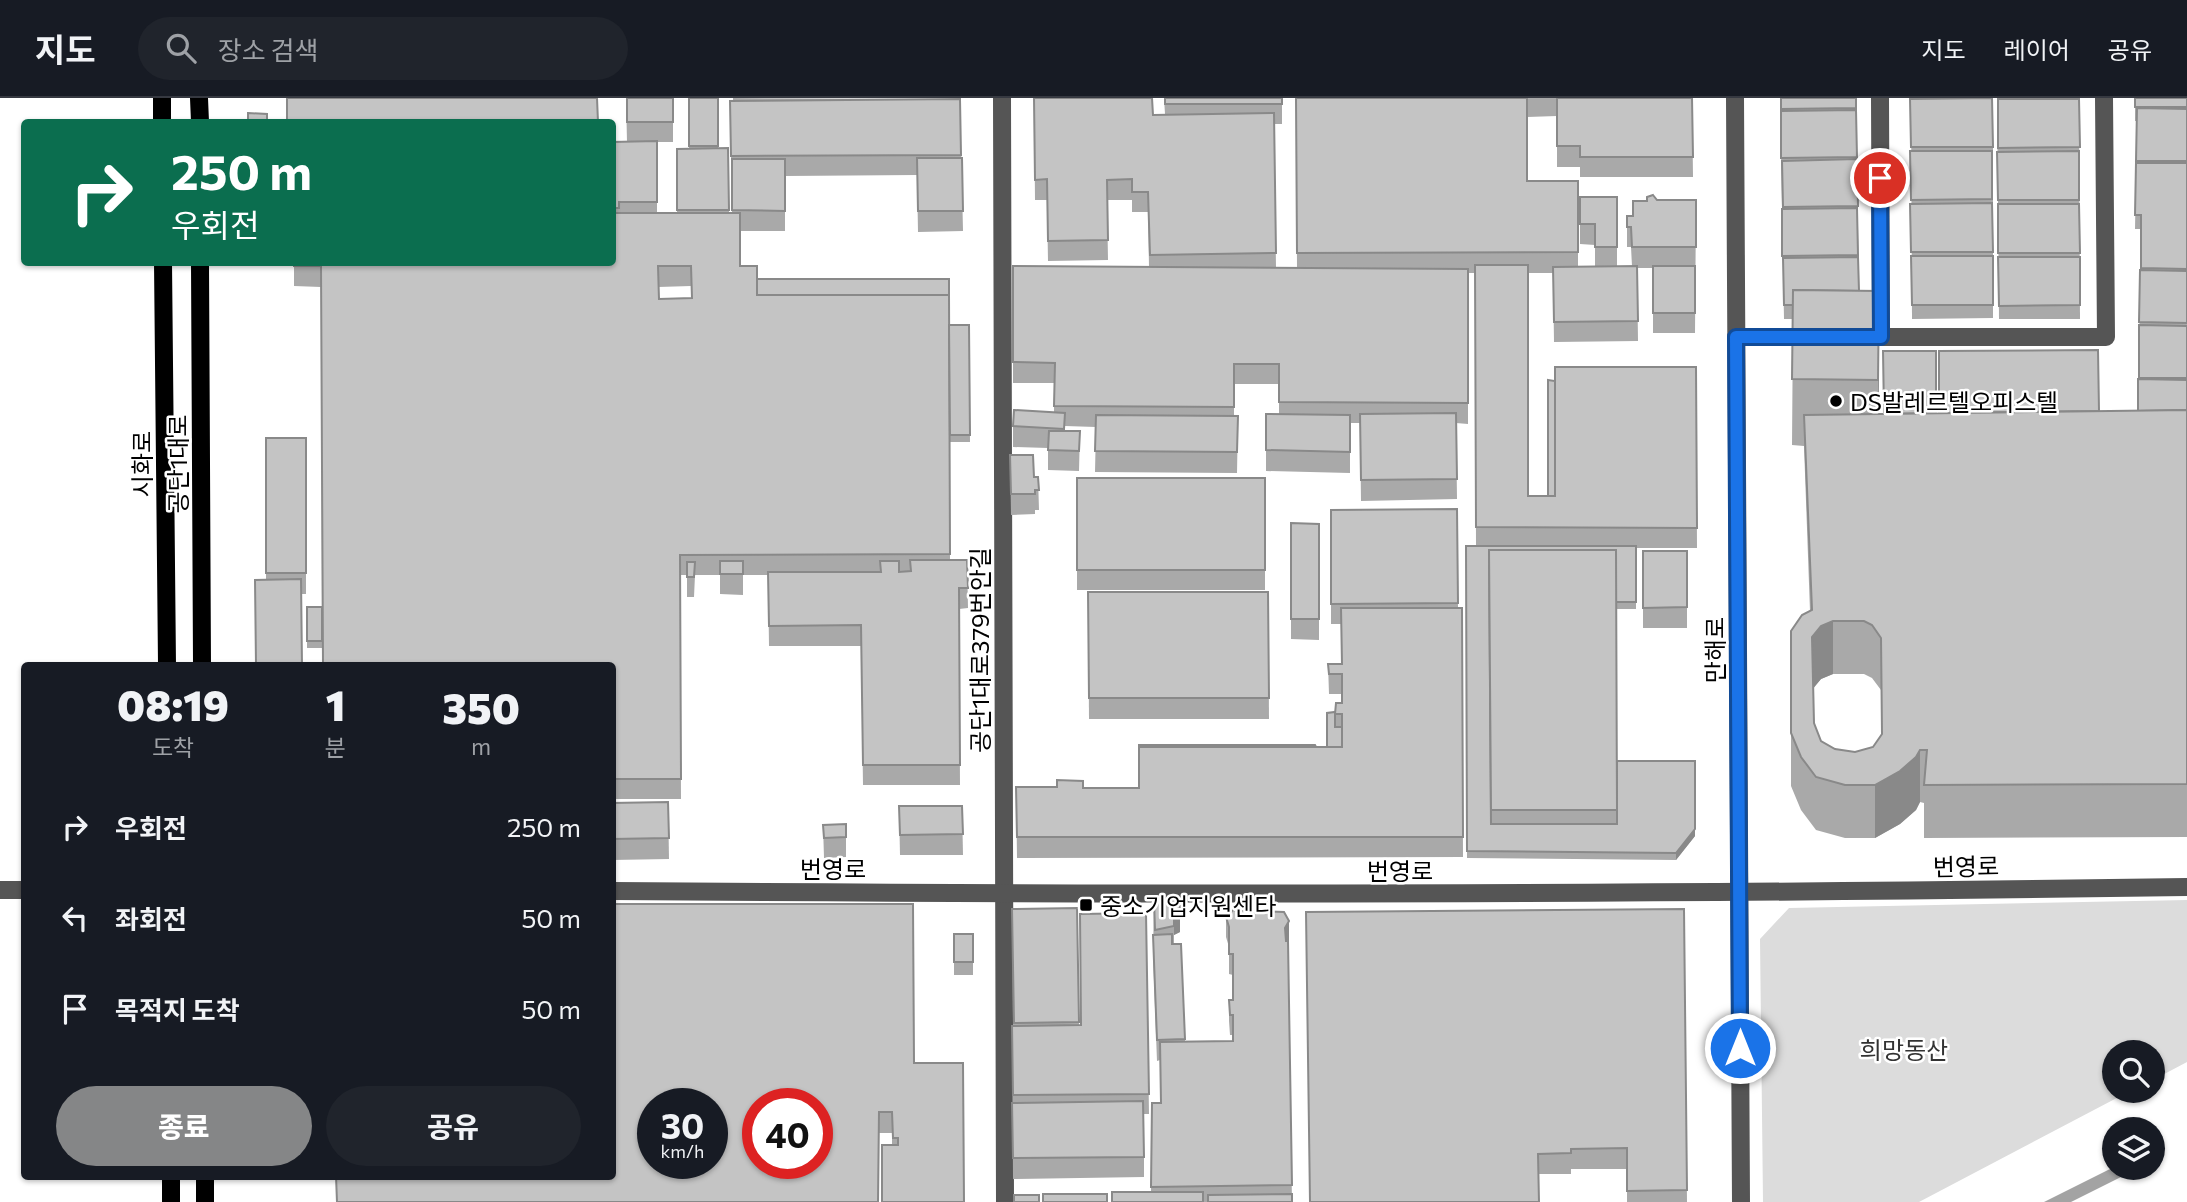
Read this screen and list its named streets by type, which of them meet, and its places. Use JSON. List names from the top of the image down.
{
  "streets": {
    "main road": ["시화로", "공단1대로"],
    "street": ["공단1대로379번안길", "만해로", "번영로"]
  },
  "crossings": [
    ["공단1대로379번안길", "번영로"],
    ["만해로", "번영로"]
  ],
  "parks": ["희망동산"],
  "places": {
    "other": ["DS발레르텔오피스텔"],
    "transit": ["중소기업지원센타"]
  },
  "page": {
    "header": "지도",
    "search": "장소 검색",
    "nav": ["지도", "레이어", "공유"],
    "turn": ["250 m", "우회전"],
    "eta": [
      "08:19",
      "도착",
      "1",
      "분",
      "350",
      "m"
    ],
    "list": [
      {
        "name": "우회전",
        "value": "250 m"
      },
      {
        "name": "좌회전",
        "value": "50 m"
      },
      {
        "name": "목적지 도착",
        "value": "50 m"
      }
    ],
    "buttons": ["종료", "공유"],
    "speed": "30 km/h",
    "limit": "40"
  }
}
